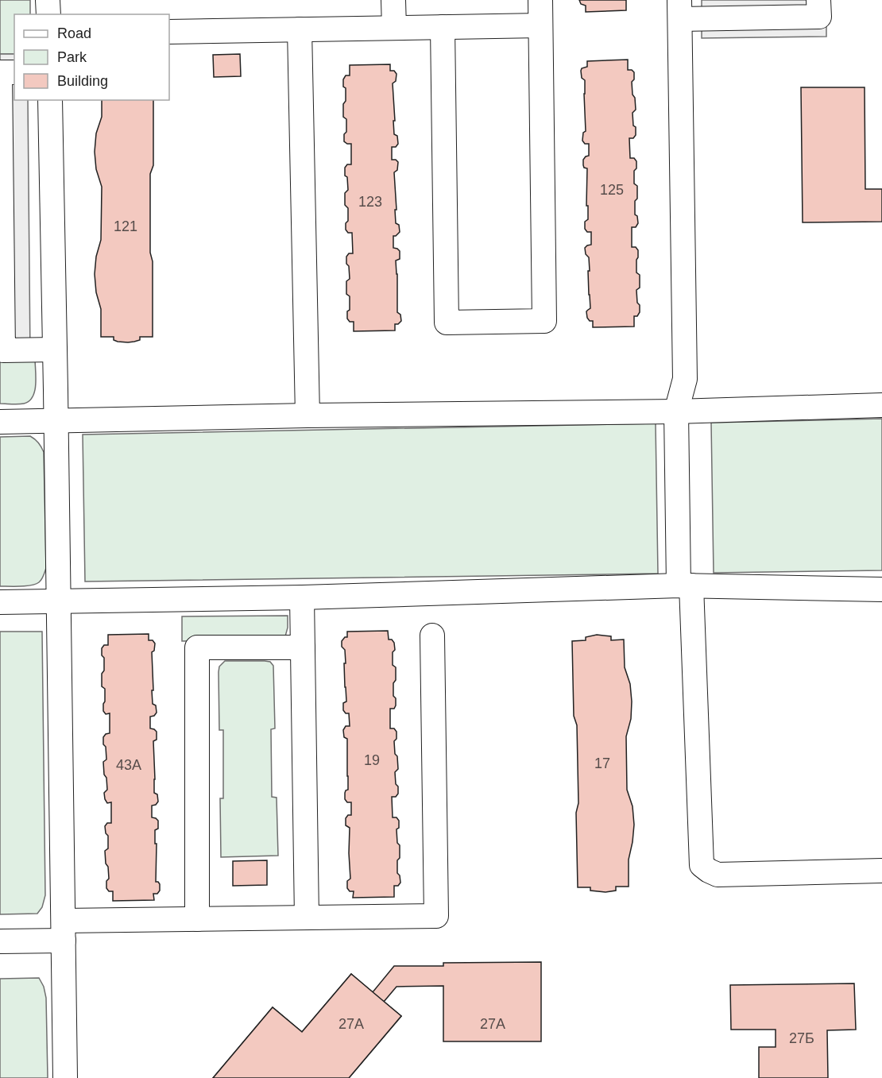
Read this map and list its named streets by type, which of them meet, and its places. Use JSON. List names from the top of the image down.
{
  "house_numbers": [
    "125",
    "123",
    "121",
    "19",
    "17",
    "43А",
    "27А",
    "27А",
    "27Б"
  ],
  "legend": ["Road", "Park", "Building"]
}
